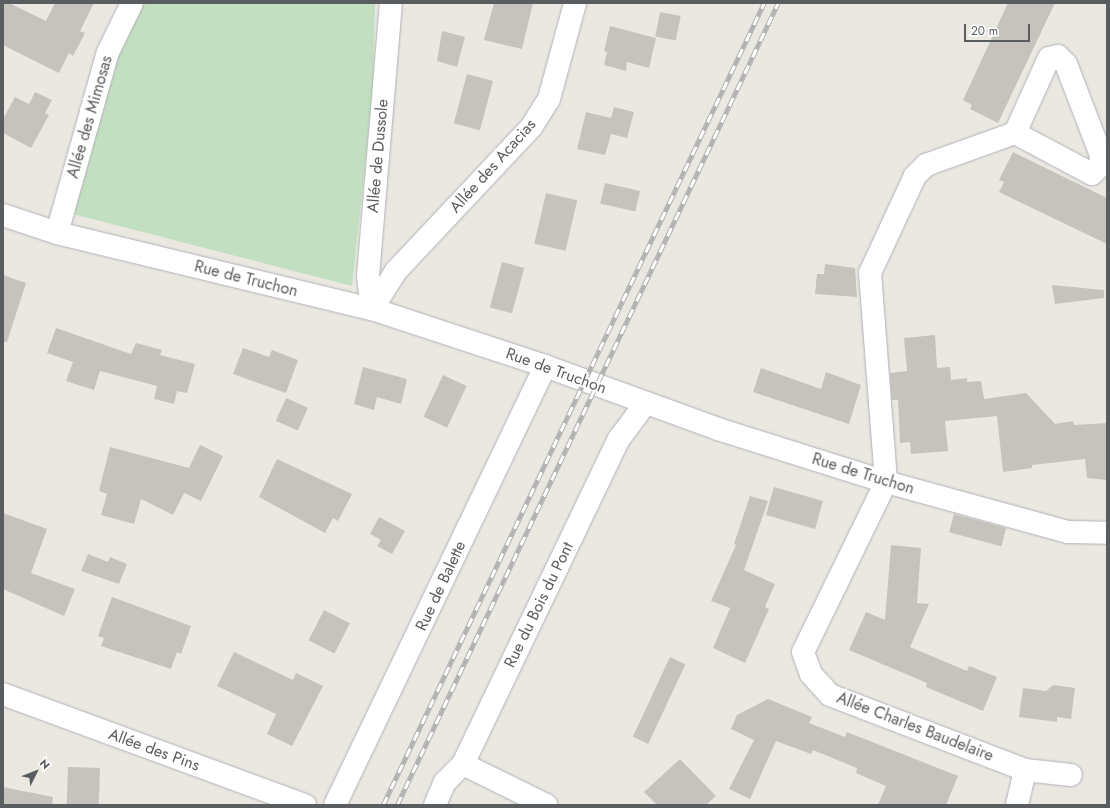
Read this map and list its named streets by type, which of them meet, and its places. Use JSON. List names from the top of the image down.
{
  "streets": {
    "street": [
      "Allée des Mimosas",
      "Allée de Dussole",
      "Allée des Acacias",
      "Rue de Truchon",
      "Rue de Balette",
      "Rue du Bois du Pont",
      "Allée Charles Baudelaire",
      "Allée des Pins"
    ]
  },
  "crossings": [
    ["Allée des Mimosas", "Rue de Truchon"],
    ["Allée de Dussole", "Allée des Acacias"],
    ["Allée de Dussole", "Rue de Truchon"],
    ["Allée des Acacias", "Rue de Truchon"],
    ["Rue de Truchon", "Rue de Balette"],
    ["Rue de Truchon", "Rue du Bois du Pont"],
    ["Rue de Truchon", "Allée Charles Baudelaire"]
  ],
  "scale_bar": "20 m",
  "north": "top right"
}
